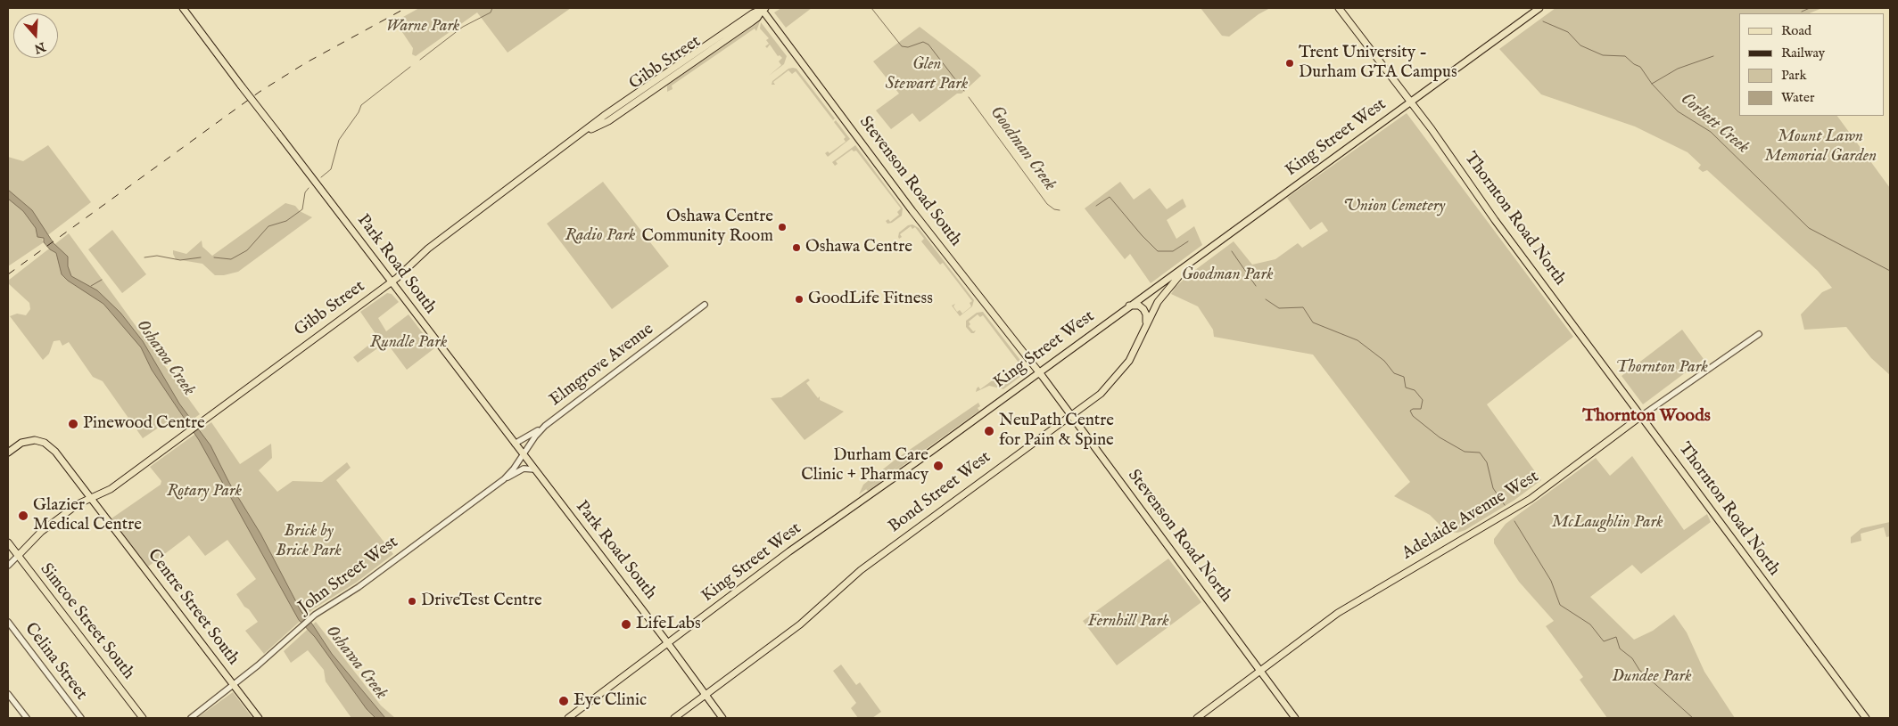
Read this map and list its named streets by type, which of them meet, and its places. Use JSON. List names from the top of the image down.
{
  "streets": {
    "main road": [
      "Gibb Street",
      "King Street West",
      "Stevenson Road South",
      "Thornton Road North",
      "Park Road South",
      "Bond Street West",
      "Adelaide Avenue West",
      "Stevenson Road North",
      "Centre Street South",
      "Simcoe Street South"
    ],
    "street": ["Elmgrove Avenue", "John Street West", "Celina Street"]
  },
  "crossings": [
    ["Gibb Street", "Stevenson Road South"],
    ["Gibb Street", "Park Road South"],
    ["Gibb Street", "Centre Street South"],
    ["Gibb Street", "Simcoe Street South"],
    ["King Street West", "Stevenson Road South"],
    ["King Street West", "Thornton Road North"],
    ["King Street West", "Park Road South"],
    ["King Street West", "Bond Street West"],
    ["King Street West", "Stevenson Road North"],
    ["Stevenson Road South", "Stevenson Road North"],
    ["Thornton Road North", "Adelaide Avenue West"],
    ["Park Road South", "Elmgrove Avenue"],
    ["Park Road South", "Bond Street West"],
    ["Park Road South", "John Street West"],
    ["Elmgrove Avenue", "John Street West"],
    ["Bond Street West", "Stevenson Road North"],
    ["Adelaide Avenue West", "Stevenson Road North"],
    ["John Street West", "Centre Street South"]
  ],
  "districts": ["Thornton Woods"],
  "water": ["Corbett Creek", "Goodman Creek", "Oshawa Creek"],
  "parks": [
    "Warne Park",
    "Glen Stewart Park",
    "Mount Lawn Memorial Garden",
    "Union Cemetery",
    "Radio Park",
    "Goodman Park",
    "Rundle Park",
    "Thornton Park",
    "Rotary Park",
    "McLaughlin Park",
    "Brick by Brick Park",
    "Fernhill Park",
    "Dundee Park"
  ],
  "places": [
    "Trent University - Durham GTA Campus",
    "Oshawa Centre Community Room",
    "Oshawa Centre",
    "GoodLife Fitness",
    "Pinewood Centre",
    "NeuPath Centre for Pain & Spine",
    "Durham Care Clinic + Pharmacy",
    "Glazier Medical Centre",
    "DriveTest Centre",
    "LifeLabs",
    "Eye Clinic"
  ],
  "legend": [
    "Road",
    "Railway",
    "Park",
    "Water"
  ],
  "north": "bottom"
}
